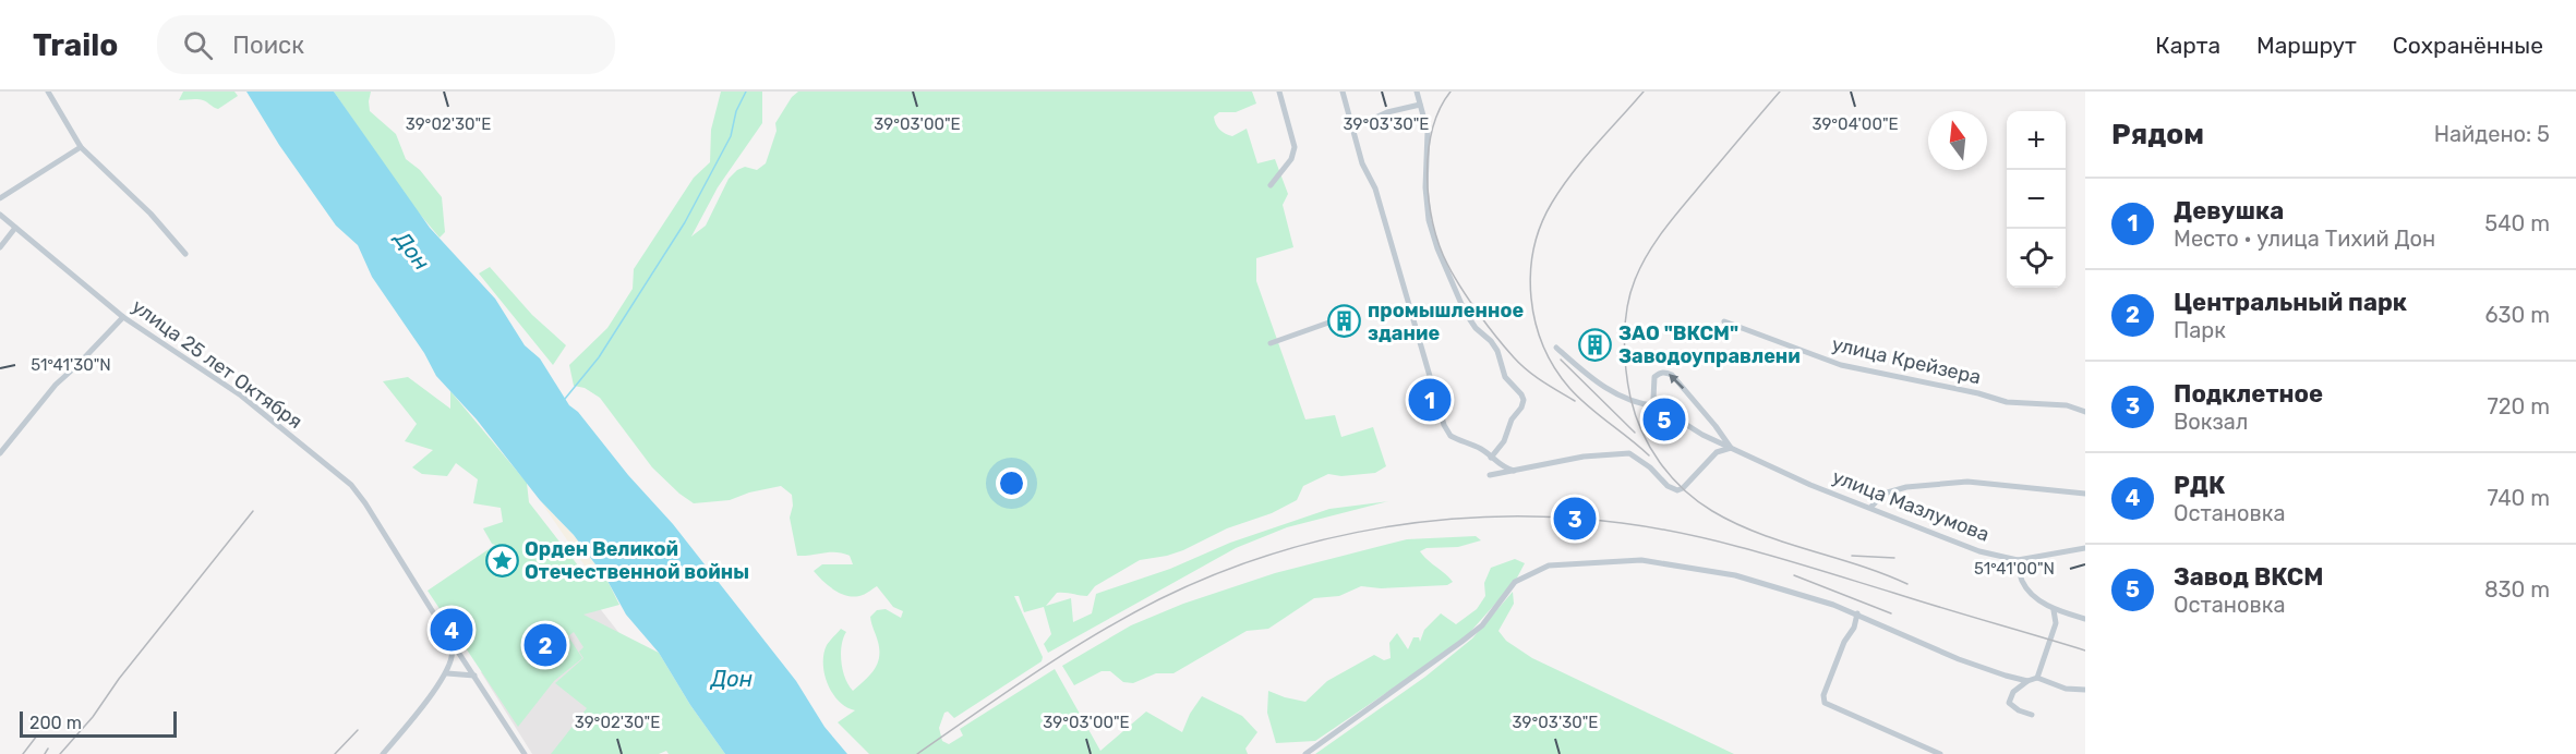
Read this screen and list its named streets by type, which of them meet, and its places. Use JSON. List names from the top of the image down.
{
  "streets": {
    "street": ["улица Крейзера", "улица 25 лет Октября", "улица Мазлумова"]
  },
  "water": ["Дон"],
  "places": {
    "building": ["промышленное здание", "ЗАО \"ВКСМ\" Заводоуправлени"],
    "place": ["Орден Великой Отечественной войны"]
  },
  "scale_bar": "200 m",
  "north": "top",
  "page": {
    "header": "Trailo",
    "search": "Поиск",
    "nav": ["Карта", "Маршрут", "Сохранённые"],
    "heading": ["Рядом", "Найдено: 5"],
    "map_buttons": ["+", "−"],
    "list": [
      {
        "mark": "1",
        "name": "Девушка",
        "note": "Место · улица Тихий Дон",
        "value": "540 m"
      },
      {
        "mark": "2",
        "name": "Центральный парк",
        "note": "Парк",
        "value": "630 m"
      },
      {
        "mark": "3",
        "name": "Подклетное",
        "note": "Вокзал",
        "value": "720 m"
      },
      {
        "mark": "4",
        "name": "РДК",
        "note": "Остановка",
        "value": "740 m"
      },
      {
        "mark": "5",
        "name": "Завод ВКСМ",
        "note": "Остановка",
        "value": "830 m"
      }
    ],
    "pins": [
      "1",
      "5",
      "3",
      "4",
      "2"
    ],
    "scale": "200 m"
  },
  "coordinates": [
    "39°02'30\"E",
    "39°04'00\"E",
    "39°03'00\"E",
    "39°03'30\"E",
    "51°41'30\"N",
    "51°41'00\"N"
  ]
}
